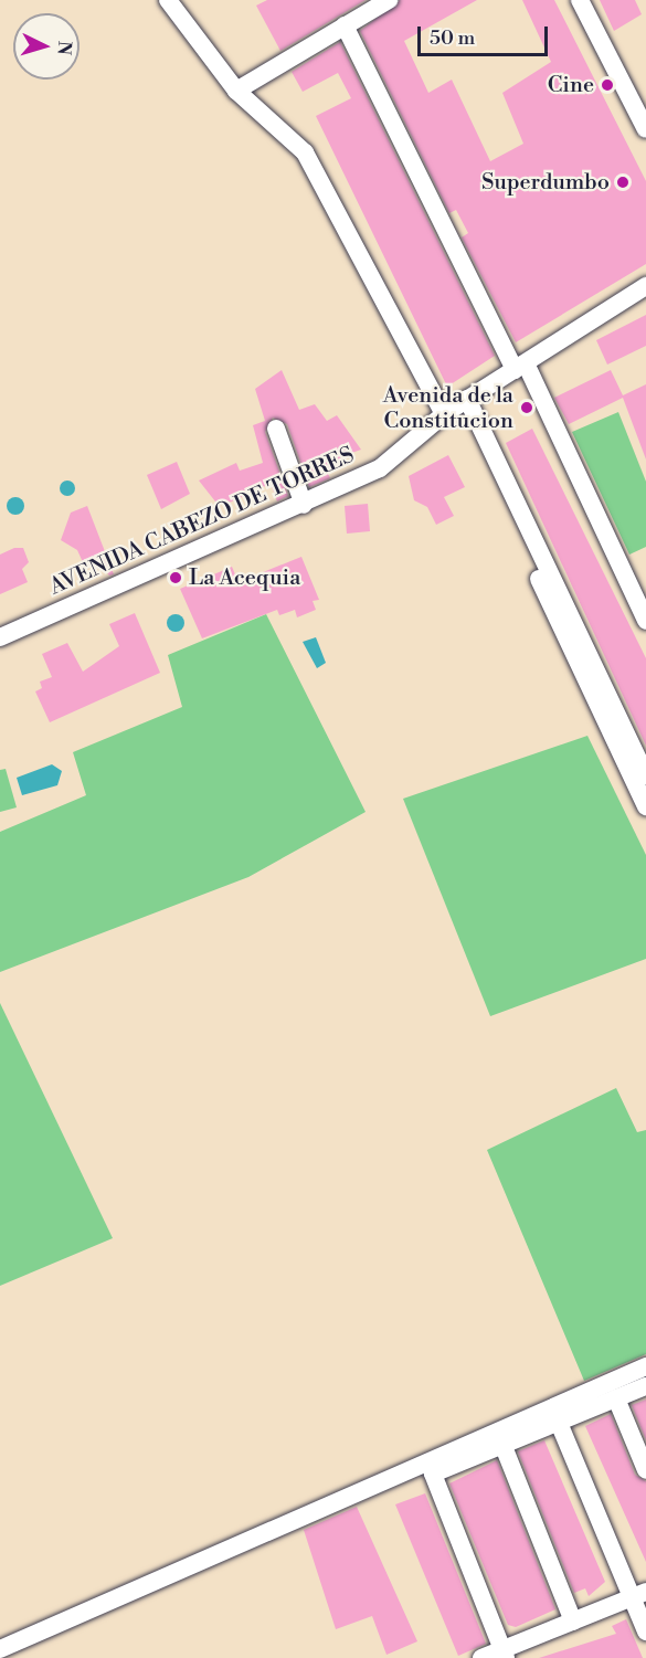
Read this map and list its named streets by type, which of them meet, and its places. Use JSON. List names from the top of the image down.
{
  "streets": {
    "street": ["AVENIDA CABEZO DE TORRES"]
  },
  "places": [
    "Cine",
    "Superdumbo",
    "Avenida de la Constitucion",
    "La Acequia"
  ],
  "scale_bar": "50 m",
  "north": "right"
}
